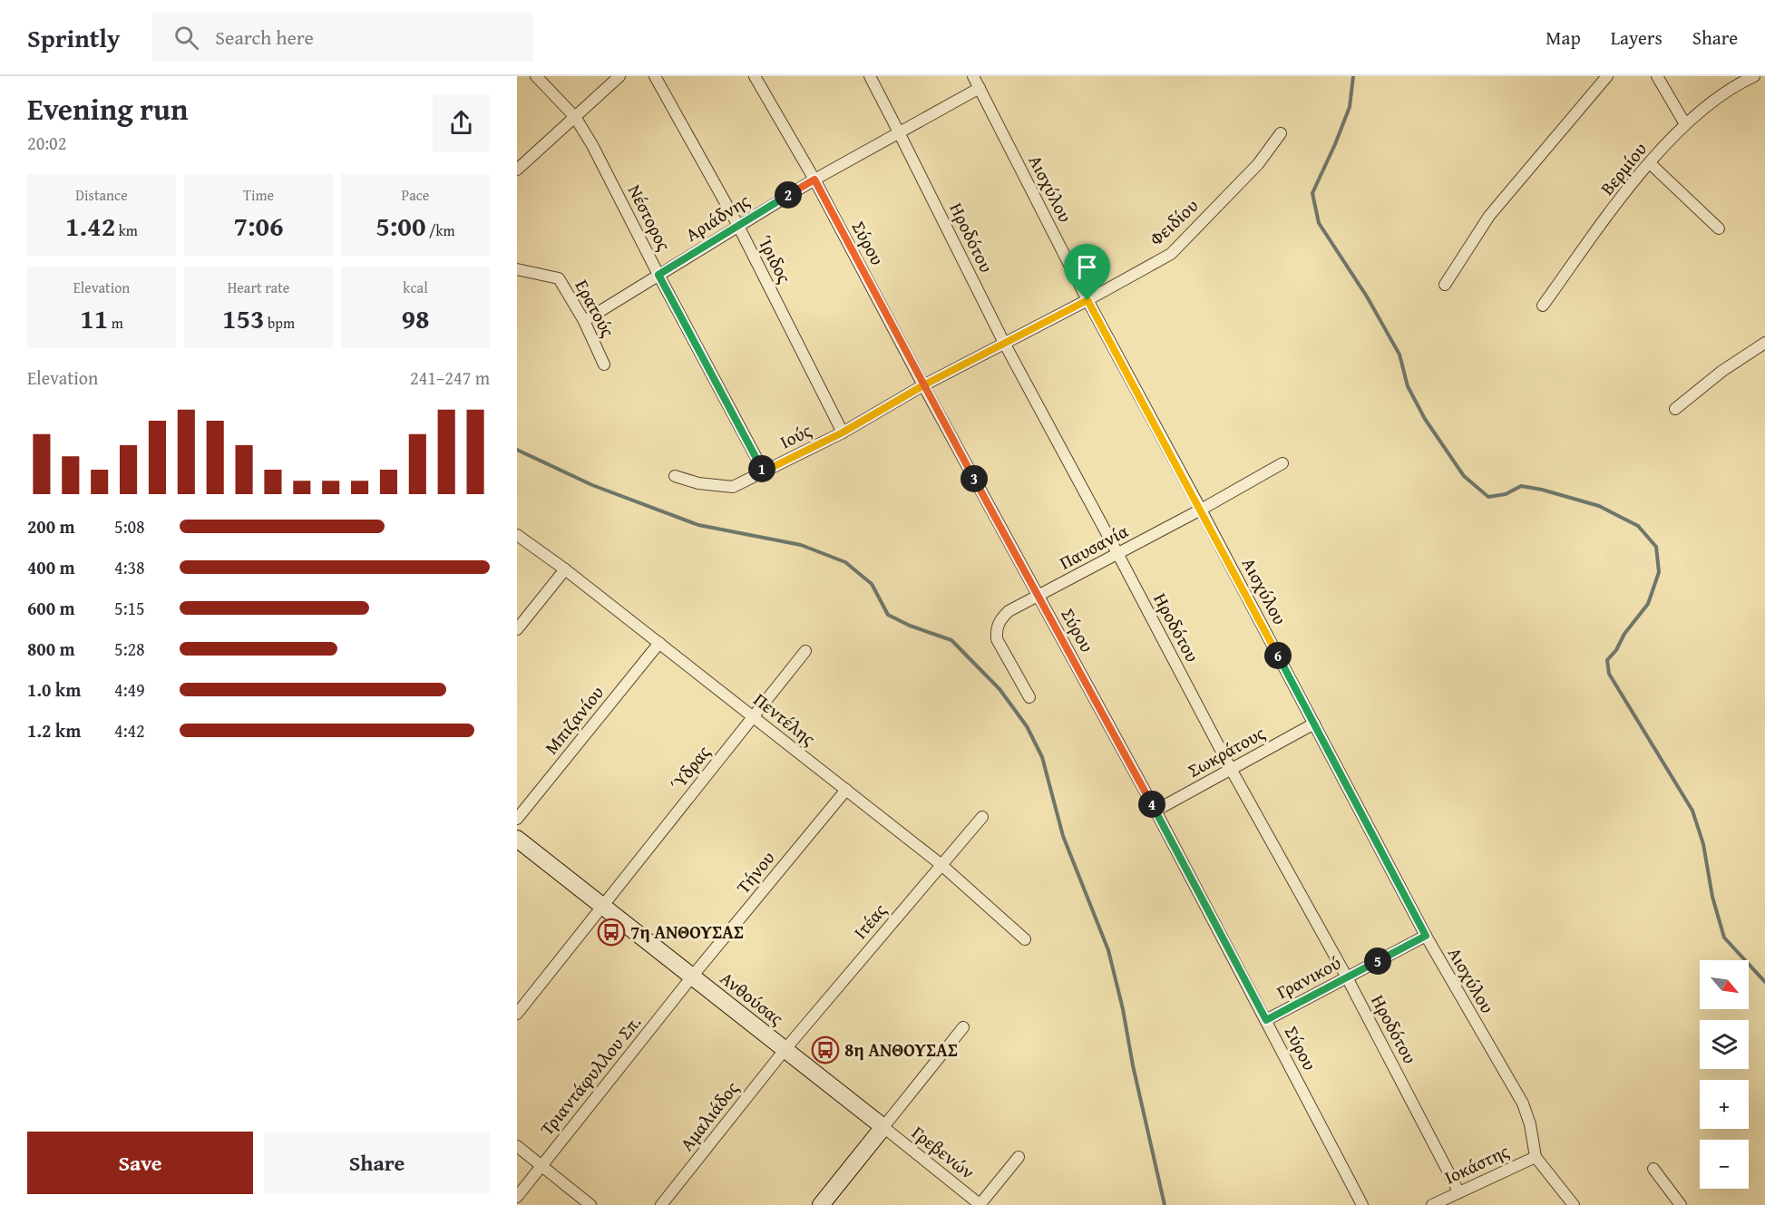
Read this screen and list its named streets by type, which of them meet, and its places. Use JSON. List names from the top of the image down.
{
  "streets": {
    "street": [
      "Βερμίου",
      "Αισχύλου",
      "Νέστορος",
      "Αριάδνης",
      "Φειδίου",
      "Ηροδότου",
      "Σύρου",
      "Ίριδος",
      "Ερατούς",
      "Ιούς",
      "Παυσανία",
      "Πεντέλης",
      "Μπιζανίου",
      "Σωκράτους",
      "Ύδρας",
      "Τήνου",
      "Ιτέας",
      "Γρανικού",
      "Ανθούσας",
      "Τριαντάφυλλου Σπ.",
      "Αμαλιάδος",
      "Γρεβενών",
      "Ιοκάστης"
    ]
  },
  "crossings": [
    ["Αισχύλου", "Αριάδνης"],
    ["Αισχύλου", "Φειδίου"],
    ["Αισχύλου", "Παυσανία"],
    ["Αισχύλου", "Σωκράτους"],
    ["Αισχύλου", "Γρανικού"],
    ["Αισχύλου", "Ιοκάστης"],
    ["Νέστορος", "Αριάδνης"],
    ["Νέστορος", "Ιούς"],
    ["Αριάδνης", "Ηροδότου"],
    ["Αριάδνης", "Σύρου"],
    ["Αριάδνης", "Ίριδος"],
    ["Αριάδνης", "Ερατούς"],
    ["Φειδίου", "Ηροδότου"],
    ["Φειδίου", "Σύρου"],
    ["Φειδίου", "Ιούς"],
    ["Ηροδότου", "Παυσανία"],
    ["Ηροδότου", "Σωκράτους"],
    ["Ηροδότου", "Γρανικού"],
    ["Ηροδότου", "Ιοκάστης"],
    ["Σύρου", "Ιούς"],
    ["Σύρου", "Παυσανία"],
    ["Σύρου", "Σωκράτους"],
    ["Σύρου", "Γρανικού"],
    ["Ίριδος", "Ιούς"],
    ["Πεντέλης", "Μπιζανίου"],
    ["Πεντέλης", "Ύδρας"],
    ["Πεντέλης", "Τήνου"],
    ["Πεντέλης", "Ιτέας"],
    ["Ύδρας", "Ανθούσας"],
    ["Τήνου", "Ανθούσας"],
    ["Τήνου", "Τριαντάφυλλου Σπ."],
    ["Ιτέας", "Ανθούσας"],
    ["Ιτέας", "Αμαλιάδος"],
    ["Ανθούσας", "Τριαντάφυλλου Σπ."],
    ["Ανθούσας", "Αμαλιάδος"],
    ["Ανθούσας", "Γρεβενών"]
  ],
  "places": {
    "bus stop": ["7η ΑΝΘΟΥΣΑΣ", "8η ΑΝΘΟΥΣΑΣ"]
  },
  "north": "bottom right",
  "page": {
    "header": "Sprintly",
    "search": "Search here",
    "nav": ["Map", "Layers", "Share"],
    "heading": ["Evening run", "20:02"],
    "stats": [
      ["Distance", "1.42 km"],
      ["Time", "7:06"],
      ["Pace", "5:00 /km"],
      ["Elevation", "11 m"],
      ["Heart rate", "153 bpm"],
      ["kcal", "98"]
    ],
    "pins": [
      "2",
      "1",
      "3",
      "6",
      "4",
      "5"
    ],
    "chart": ["Elevation", "241–247 m"],
    "list": [
      {
        "name": "200 m",
        "note": "5:08"
      },
      {
        "name": "400 m",
        "note": "4:38"
      },
      {
        "name": "600 m",
        "note": "5:15"
      },
      {
        "name": "800 m",
        "note": "5:28"
      },
      {
        "name": "1.0 km",
        "note": "4:49"
      },
      {
        "name": "1.2 km",
        "note": "4:42"
      }
    ],
    "map_buttons": ["+", "−"],
    "buttons": ["Save", "Share"]
  }
}
